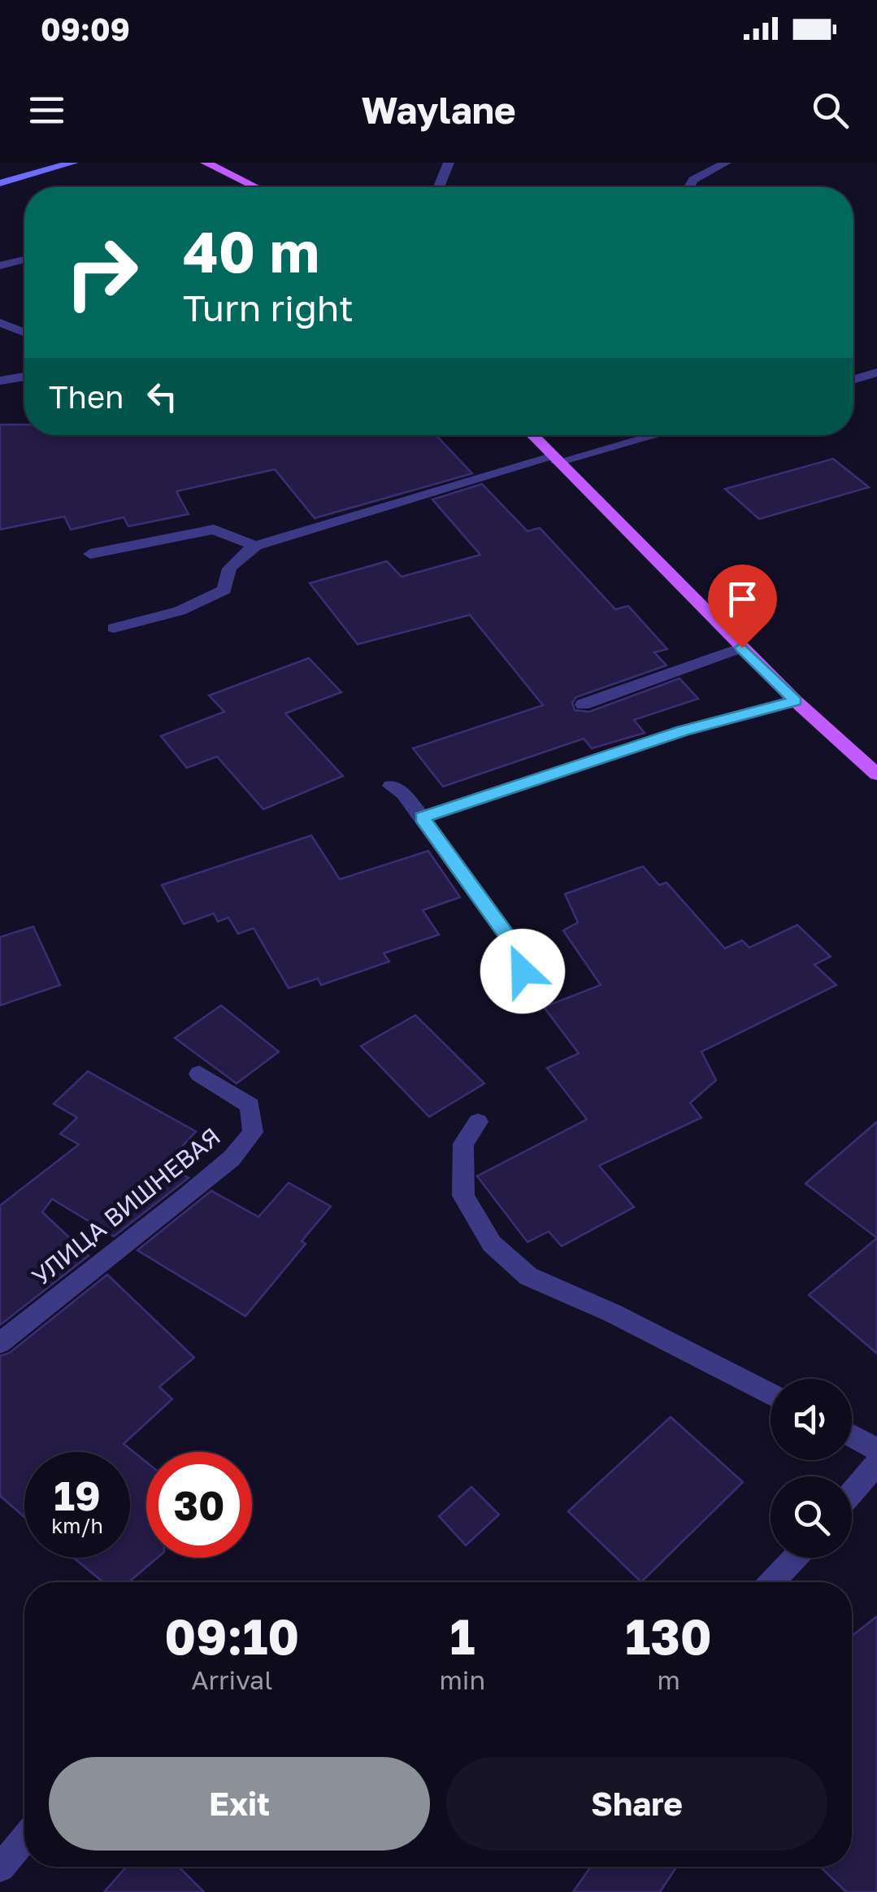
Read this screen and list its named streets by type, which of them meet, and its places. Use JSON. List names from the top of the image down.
{
  "streets": {
    "street": ["УЛИЦА ВИШНЕВАЯ"]
  },
  "page": {
    "status": "09:09",
    "header": "Waylane",
    "turn": ["40 m", "Turn right"],
    "then": "Then",
    "speed": "19 km/h",
    "limit": "30",
    "eta": [
      "09:10",
      "Arrival",
      "1",
      "min",
      "130",
      "m"
    ],
    "buttons": ["Exit", "Share"]
  }
}
